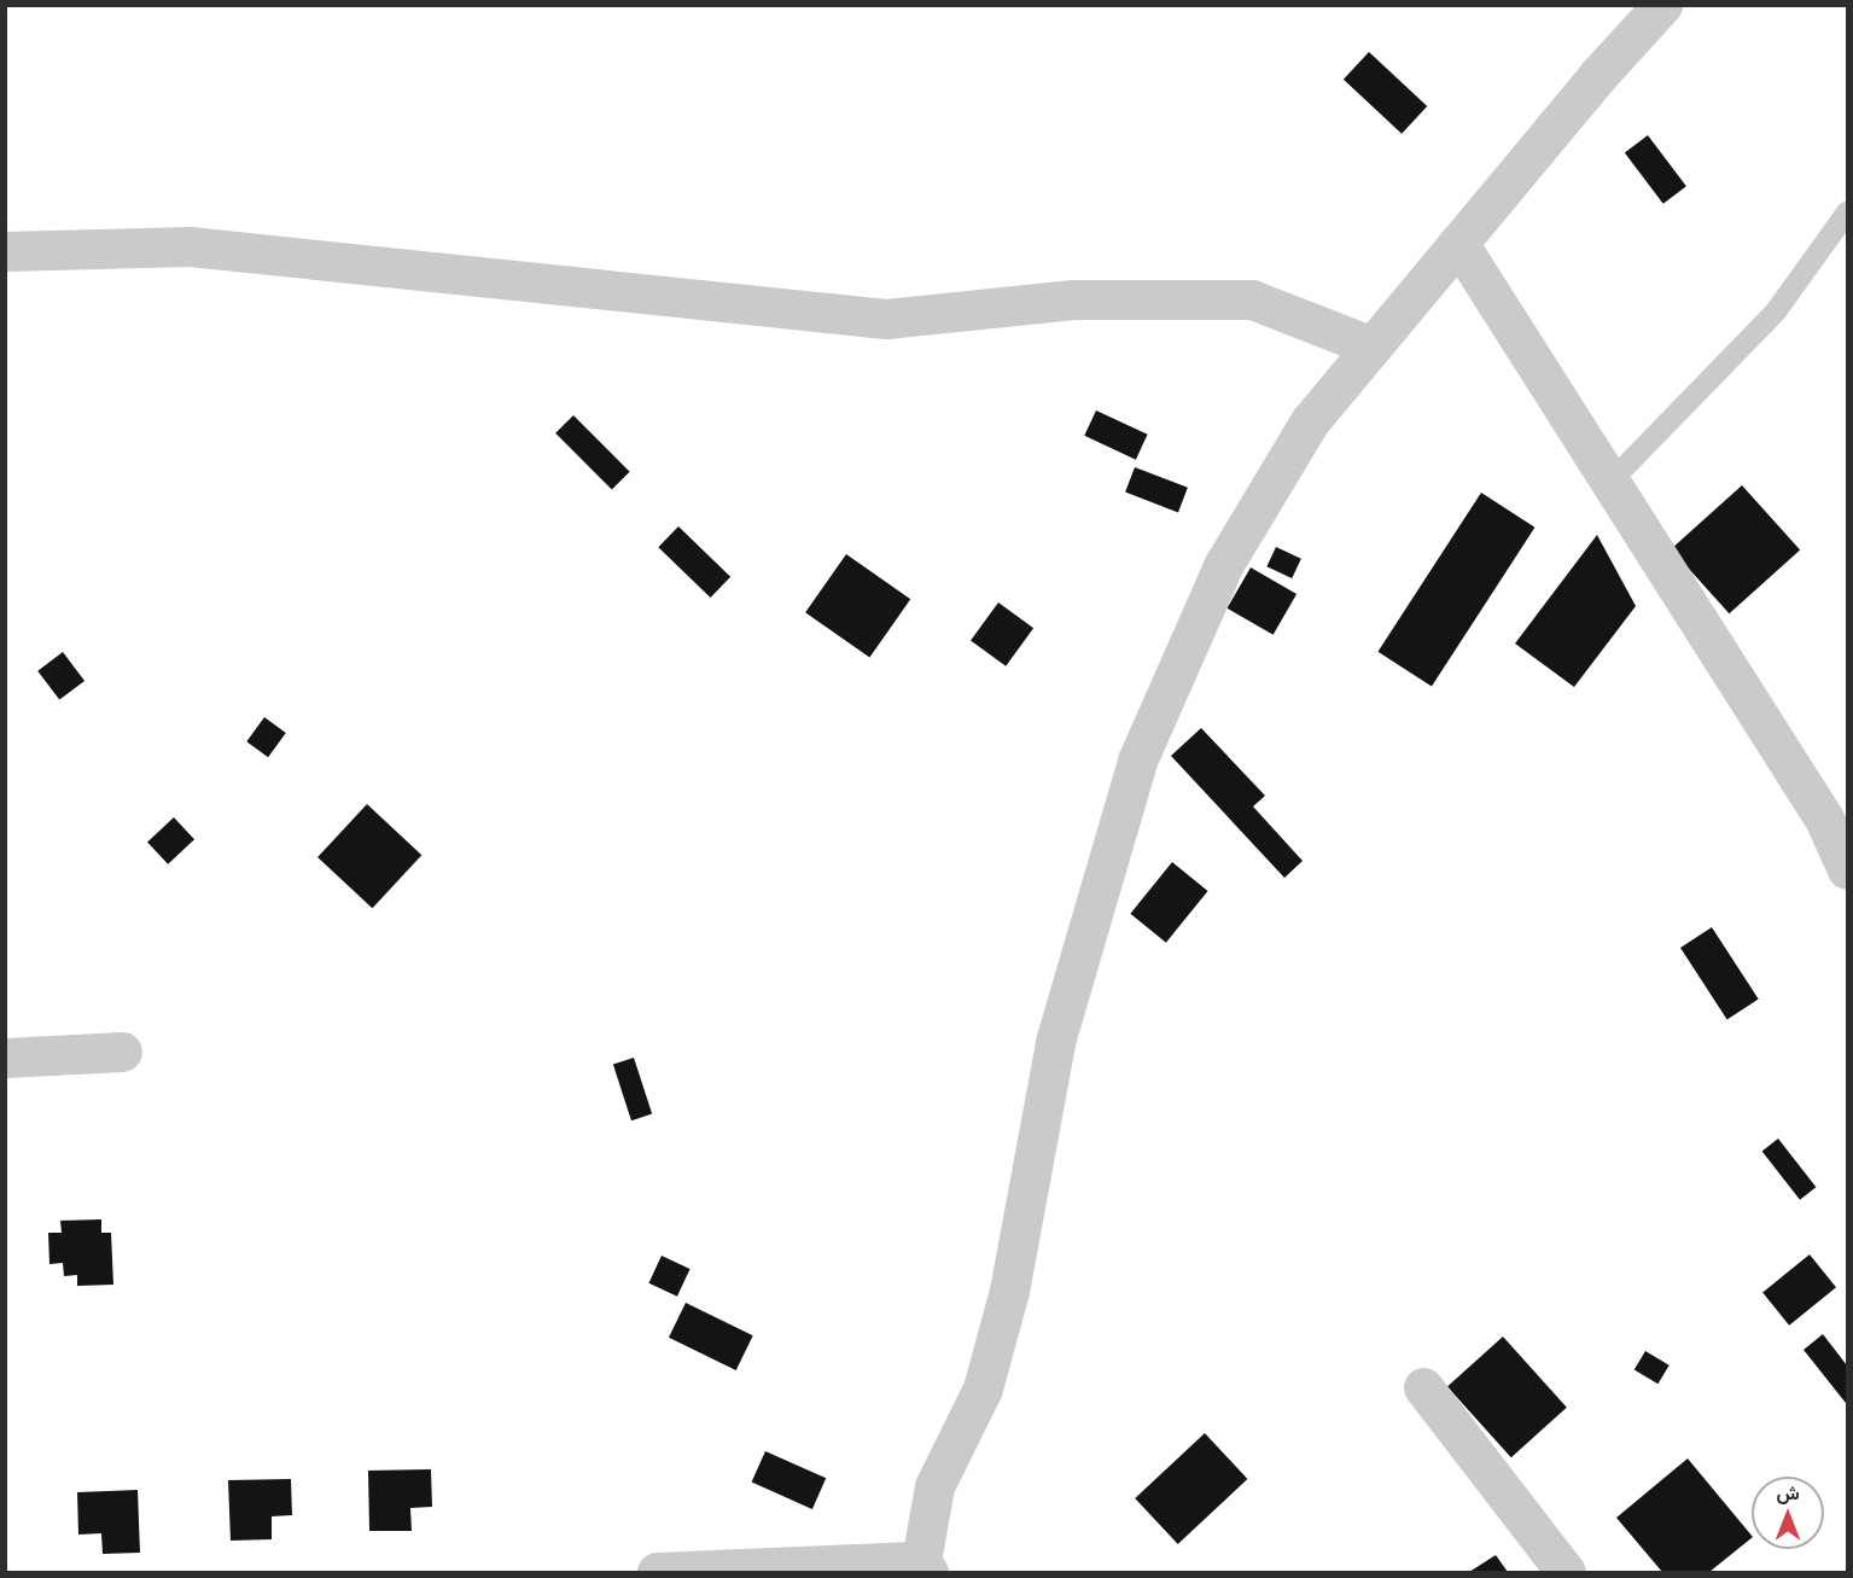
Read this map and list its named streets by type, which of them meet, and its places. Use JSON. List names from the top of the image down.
{
  "north": "top"
}
